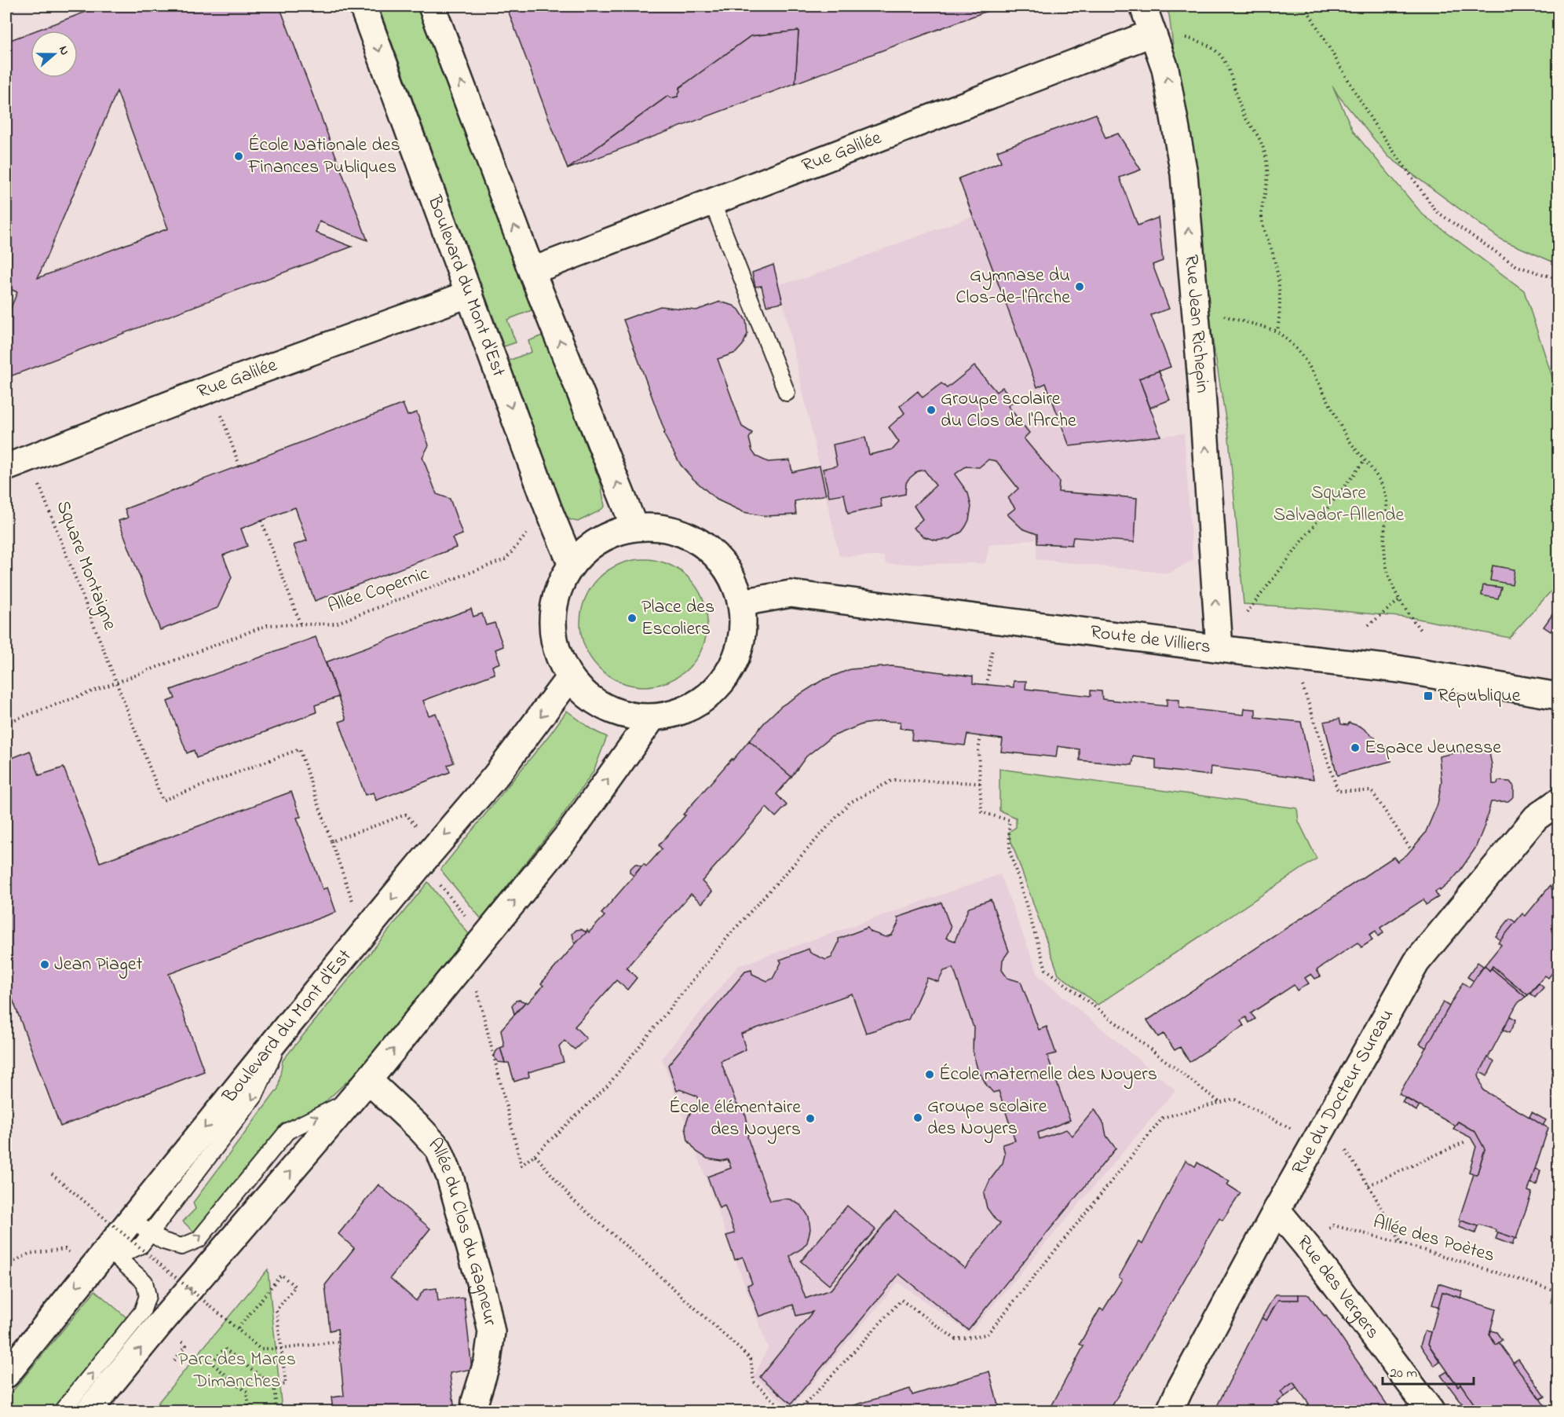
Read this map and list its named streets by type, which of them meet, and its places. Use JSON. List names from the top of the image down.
{
  "streets": {
    "street": [
      "Rue Galilée",
      "Boulevard du Mont d'Est",
      "Rue Jean Richepin",
      "Route de Villiers",
      "Rue du Docteur Sureau",
      "Allée du Clos du Gagneur",
      "Rue des Vergers"
    ],
    "path": ["Square Montaigne", "Allée Copernic", "Allée des Poètes"]
  },
  "crossings": [
    ["Rue Galilée", "Boulevard du Mont d'Est"],
    ["Rue Galilée", "Rue Jean Richepin"],
    ["Rue Galilée", "Square Montaigne"],
    ["Boulevard du Mont d'Est", "Allée Copernic"],
    ["Rue Jean Richepin", "Route de Villiers"],
    ["Square Montaigne", "Allée Copernic"],
    ["Rue du Docteur Sureau", "Rue des Vergers"],
    ["Allée des Poètes", "Rue des Vergers"]
  ],
  "one_way": ["Rue Jean Richepin"],
  "parks": ["Square Salvador-Allende", "Parc des Mares Dimanches"],
  "places": {
    "other": [
      "École Nationale des Finances Publiques",
      "Gymnase du Clos-de-l'Arche",
      "Groupe scolaire du Clos de l'Arche",
      "Place des Escoliers",
      "Espace Jeunesse",
      "Jean Piaget",
      "École maternelle des Noyers",
      "Groupe scolaire des Noyers",
      "École élémentaire des Noyers"
    ],
    "transit": ["République"]
  },
  "scale_bar": "20 m",
  "north": "right"
}
